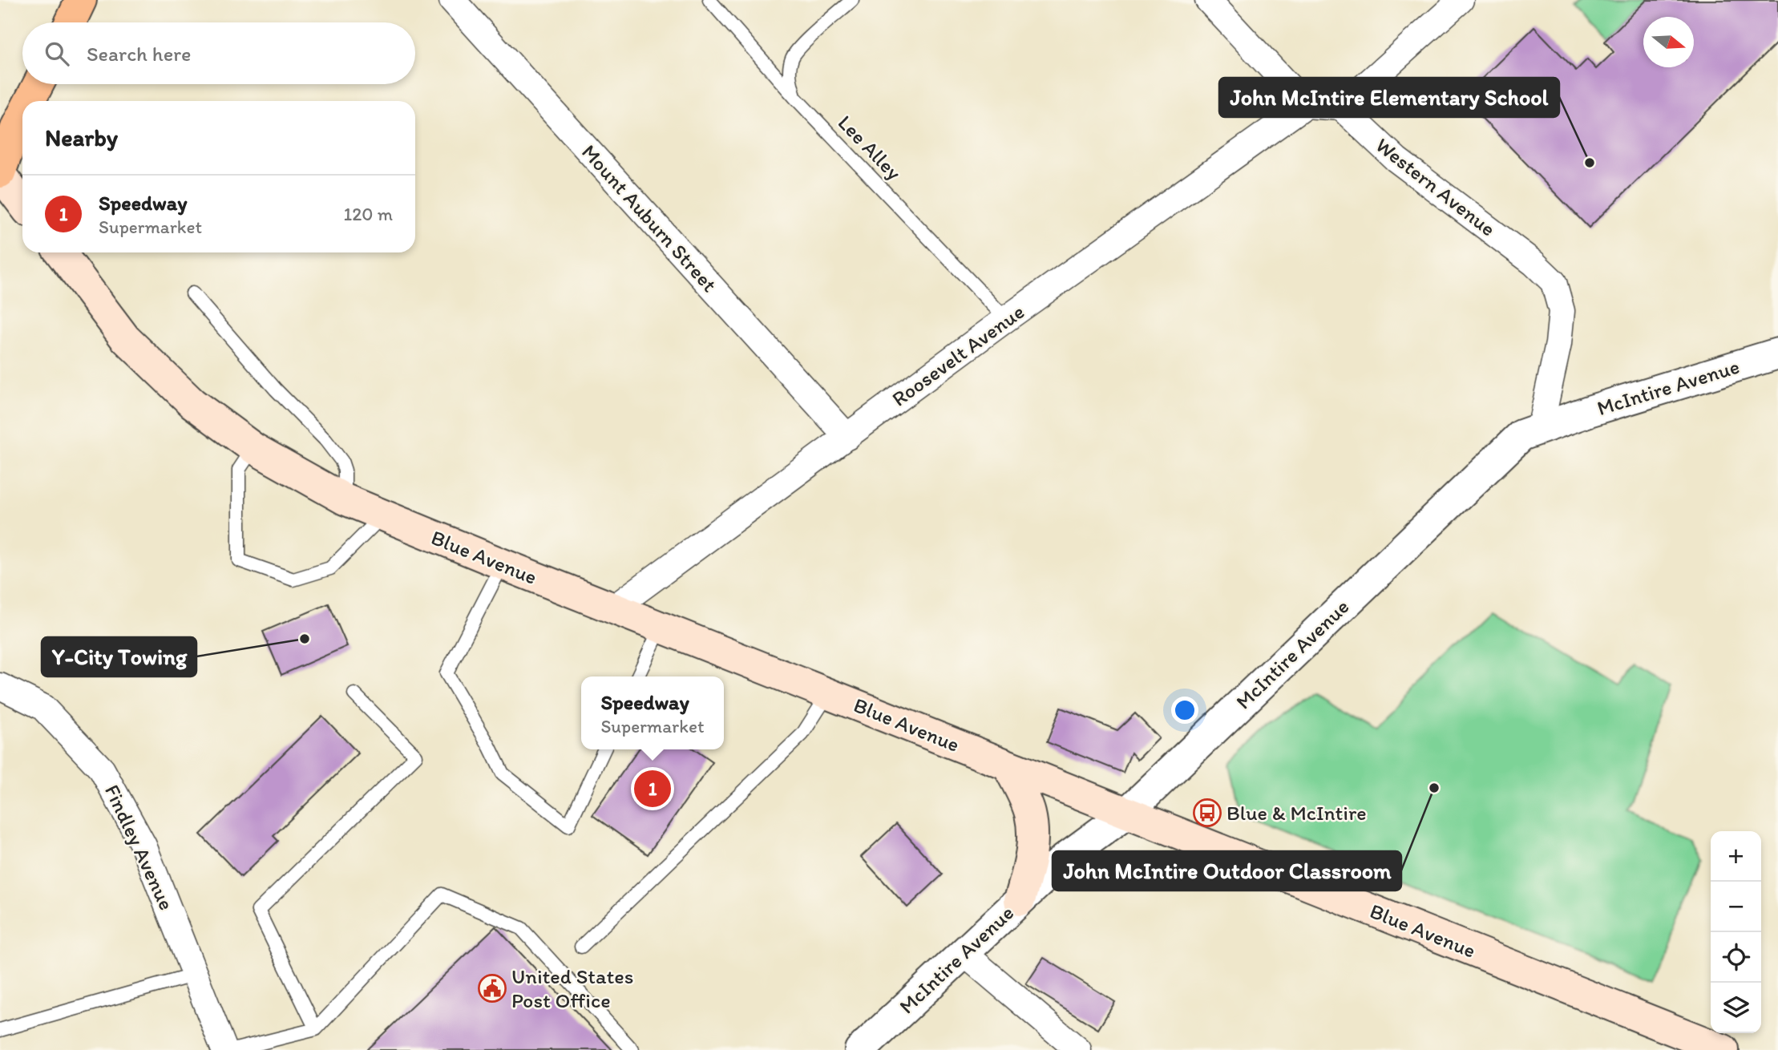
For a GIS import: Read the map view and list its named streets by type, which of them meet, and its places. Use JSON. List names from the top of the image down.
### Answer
{
  "streets": {
    "main road": ["Blue Avenue"],
    "street": [
      "Western Avenue",
      "Mount Auburn Street",
      "Roosevelt Avenue",
      "McIntire Avenue",
      "Findley Avenue"
    ],
    "lane": ["Lee Alley"]
  },
  "crossings": [
    ["Lee Alley", "Roosevelt Avenue"],
    ["Western Avenue", "McIntire Avenue"],
    ["Mount Auburn Street", "Roosevelt Avenue"],
    ["Roosevelt Avenue", "Blue Avenue"],
    ["McIntire Avenue", "Blue Avenue"]
  ],
  "places": {
    "other": ["John McIntire Elementary School", "Y-City Towing", "John McIntire Outdoor Classroom"],
    "bus stop": ["Blue & McIntire"],
    "public building": ["United States Post Office"]
  },
  "north": "right",
  "page": {
    "search": "Search here",
    "heading": "Nearby",
    "list": [
      {
        "mark": "1",
        "name": "Speedway",
        "note": "Supermarket",
        "value": "120 m"
      }
    ],
    "popup": ["Speedway", "Supermarket"],
    "pins": "1",
    "map_buttons": ["+", "−"]
  }
}
